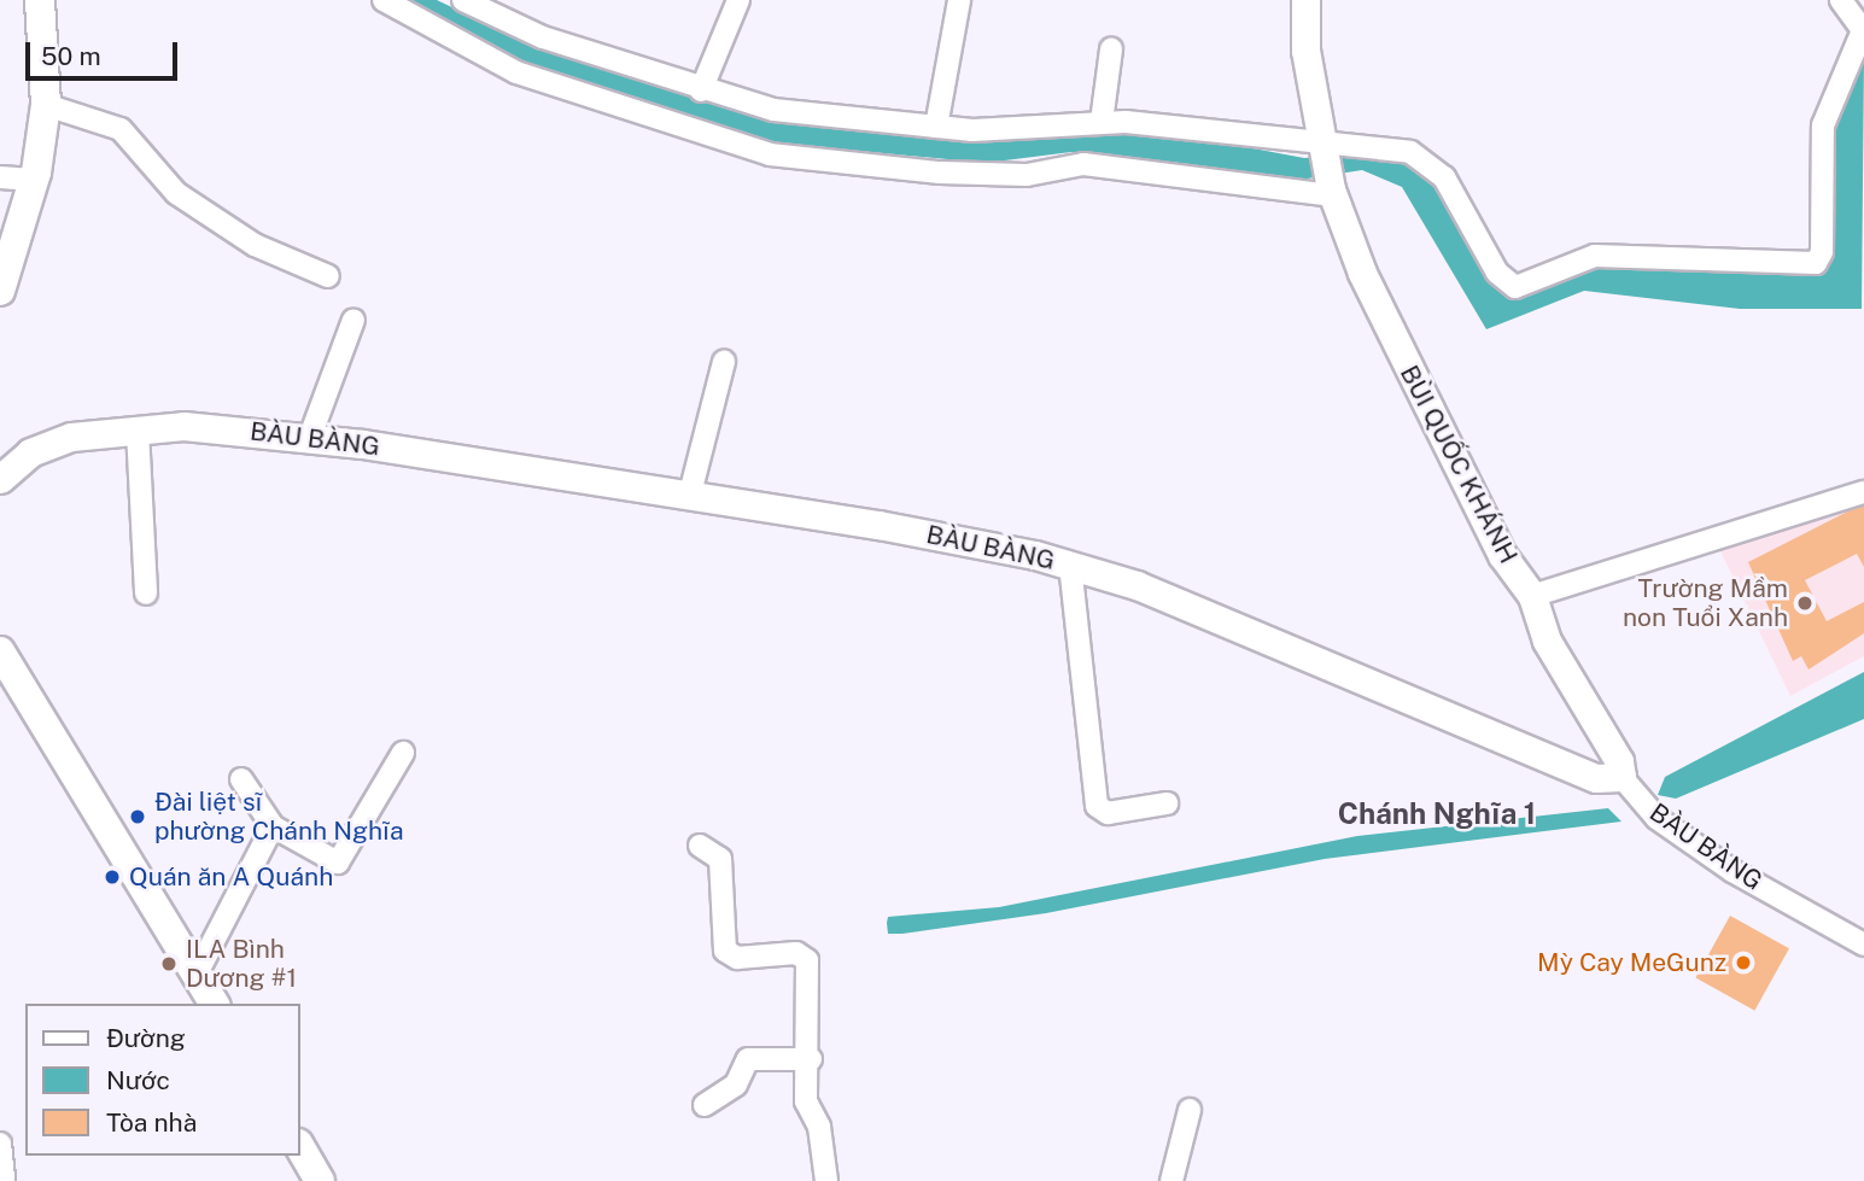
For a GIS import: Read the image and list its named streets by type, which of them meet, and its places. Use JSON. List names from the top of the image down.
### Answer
{
  "streets": {
    "street": ["BÀU BÀNG", "BÙI QUỐC KHÁNH"]
  },
  "crossings": [
    ["BÀU BÀNG", "BÙI QUỐC KHÁNH"]
  ],
  "districts": ["Chánh Nghĩa 1"],
  "places": [
    "Trường Mầm non Tuổi Xanh",
    "Đài liệt sĩ phường Chánh Nghĩa",
    "Quán ăn A Quánh",
    "Mỳ Cay MeGunz",
    "ILA Bình Dương #1"
  ],
  "legend": ["Đường", "Nước", "Tòa nhà"],
  "scale_bar": "50 m"
}
